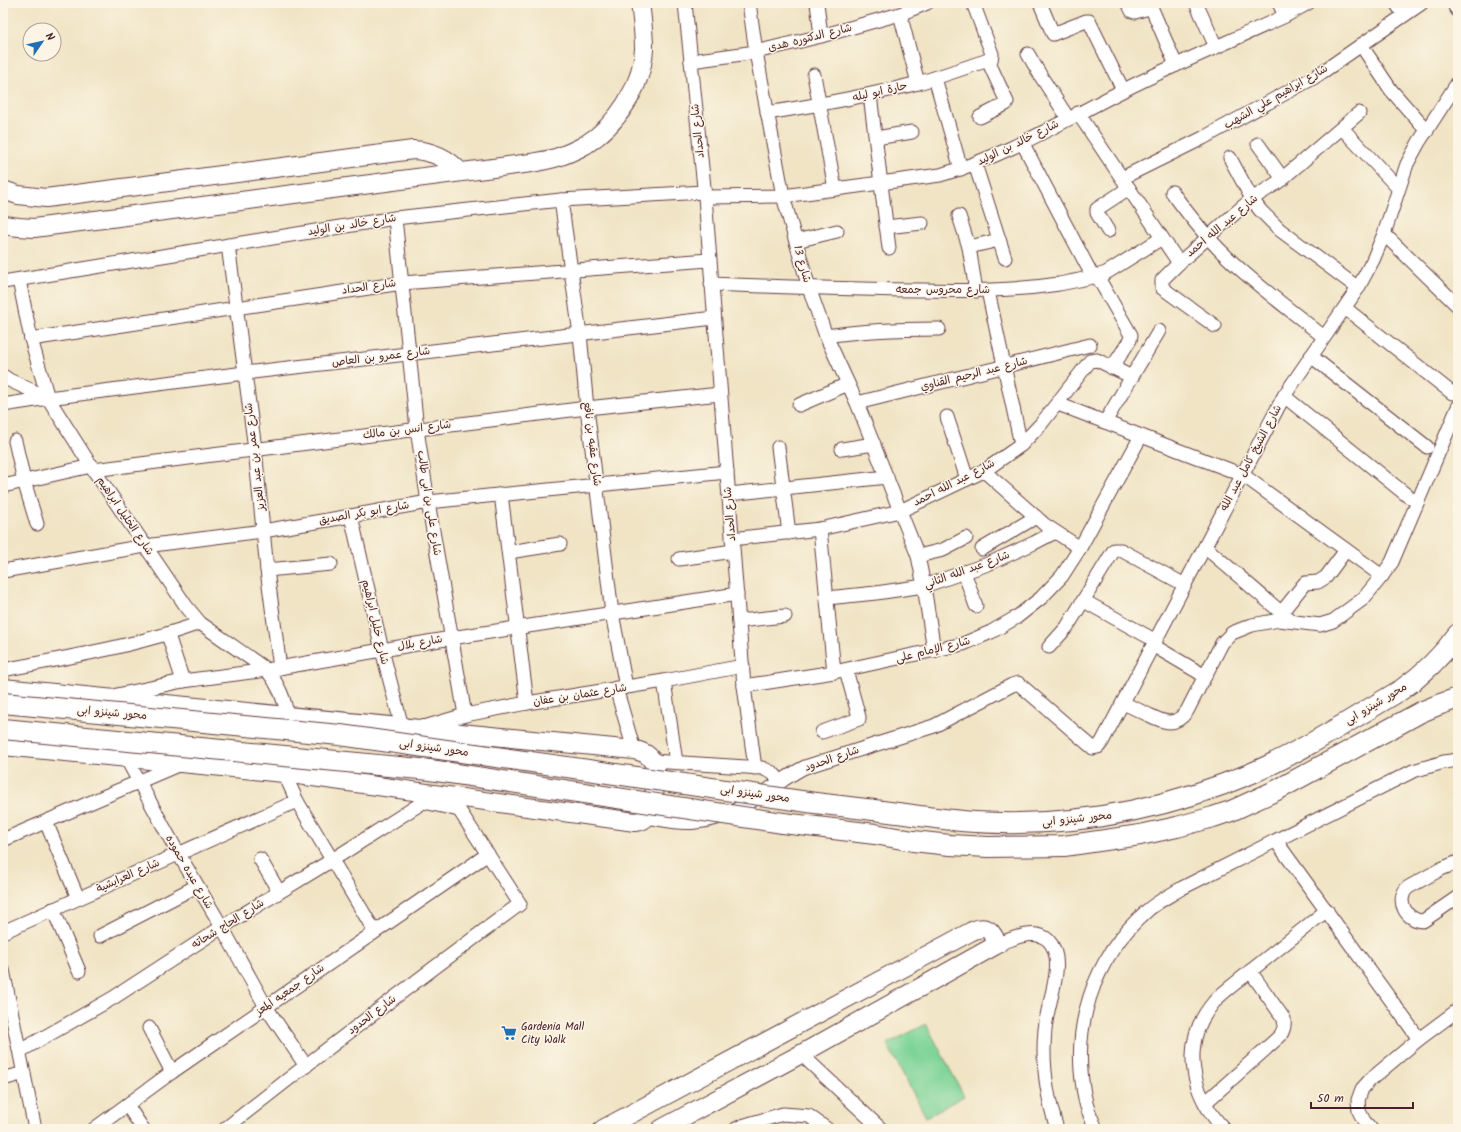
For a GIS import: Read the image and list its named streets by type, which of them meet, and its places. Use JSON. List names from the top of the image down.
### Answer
{
  "streets": {
    "main road": ["محور شينزو ابى"],
    "street": [
      "شارع الدكتوره هدى",
      "حارة ابو ليله",
      "شارع ابراهيم علي الشهب",
      "شارع الحداد",
      "شارع خالد بن الوليد",
      "شارع عبد الله احمد",
      "شارع 13",
      "شارع محروس جمعه",
      "شارع عمرو بن العاص",
      "شارع عبد الرحيم القناوي",
      "شارع انس بن مالك",
      "شارع عقبه بن نافع",
      "شارع عمر بن عبد العزيز",
      "شارع الشيخ كامل عبد الله",
      "شارع على بن ابى طالب",
      "شارع ابو بكر الصديق",
      "شارع الخليل ابراهيم",
      "شارع عبد الله الثاني",
      "شارع خليل ابراهيم",
      "شارع بلال",
      "شارع الإمام على",
      "شارع عثمان بن عفان",
      "شارع الحدود",
      "شارع عبده حموده",
      "شارع العرايشية",
      "شارع الحاج شحاته",
      "شارع جمعيه المعز"
    ]
  },
  "crossings": [
    ["شارع الدكتوره هدى", "شارع الحداد"],
    ["شارع الدكتوره هدى", "شارع 13"],
    ["حارة ابو ليله", "شارع 13"],
    ["شارع الحداد", "شارع خالد بن الوليد"],
    ["شارع الحداد", "شارع عبد الله احمد"],
    ["شارع الحداد", "شارع محروس جمعه"],
    ["شارع الحداد", "شارع عمرو بن العاص"],
    ["شارع الحداد", "شارع انس بن مالك"],
    ["شارع الحداد", "شارع عقبه بن نافع"],
    ["شارع الحداد", "شارع عمر بن عبد العزيز"],
    ["شارع الحداد", "شارع على بن ابى طالب"],
    ["شارع الحداد", "شارع ابو بكر الصديق"],
    ["شارع الحداد", "شارع الخليل ابراهيم"],
    ["شارع الحداد", "شارع بلال"],
    ["شارع الحداد", "شارع الإمام على"],
    ["شارع الحداد", "شارع عثمان بن عفان"],
    ["شارع خالد بن الوليد", "شارع 13"],
    ["شارع خالد بن الوليد", "شارع عقبه بن نافع"],
    ["شارع خالد بن الوليد", "شارع عمر بن عبد العزيز"],
    ["شارع خالد بن الوليد", "شارع على بن ابى طالب"],
    ["شارع خالد بن الوليد", "شارع الخليل ابراهيم"],
    ["شارع عبد الله احمد", "شارع 13"],
    ["شارع 13", "شارع محروس جمعه"],
    ["شارع 13", "شارع عبد الرحيم القناوي"],
    ["شارع 13", "شارع عبد الله الثاني"],
    ["شارع 13", "شارع الإمام على"],
    ["شارع عمرو بن العاص", "شارع عقبه بن نافع"],
    ["شارع عمرو بن العاص", "شارع عمر بن عبد العزيز"],
    ["شارع عمرو بن العاص", "شارع على بن ابى طالب"],
    ["شارع عمرو بن العاص", "شارع الخليل ابراهيم"],
    ["شارع انس بن مالك", "شارع عقبه بن نافع"],
    ["شارع انس بن مالك", "شارع عمر بن عبد العزيز"],
    ["شارع انس بن مالك", "شارع على بن ابى طالب"],
    ["شارع انس بن مالك", "شارع الخليل ابراهيم"],
    ["شارع عقبه بن نافع", "شارع ابو بكر الصديق"],
    ["شارع عقبه بن نافع", "شارع بلال"],
    ["شارع عقبه بن نافع", "شارع عثمان بن عفان"],
    ["شارع عمر بن عبد العزيز", "شارع ابو بكر الصديق"],
    ["شارع عمر بن عبد العزيز", "شارع بلال"],
    ["شارع الشيخ كامل عبد الله", "شارع الحدود"],
    ["شارع على بن ابى طالب", "شارع ابو بكر الصديق"],
    ["شارع على بن ابى طالب", "شارع بلال"],
    ["شارع على بن ابى طالب", "شارع عثمان بن عفان"],
    ["شارع ابو بكر الصديق", "شارع الخليل ابراهيم"],
    ["شارع ابو بكر الصديق", "شارع خليل ابراهيم"],
    ["شارع الخليل ابراهيم", "شارع بلال"],
    ["شارع خليل ابراهيم", "شارع بلال"],
    ["شارع خليل ابراهيم", "شارع عثمان بن عفان"],
    ["شارع الحدود", "شارع عبده حموده"],
    ["شارع الحدود", "شارع جمعيه المعز"],
    ["شارع عبده حموده", "شارع العرايشية"],
    ["شارع عبده حموده", "شارع الحاج شحاته"],
    ["شارع عبده حموده", "شارع جمعيه المعز"]
  ],
  "places": {
    "supermarket": ["Gardenia Mall City Walk"]
  },
  "scale_bar": "50 m",
  "north": "top right"
}
